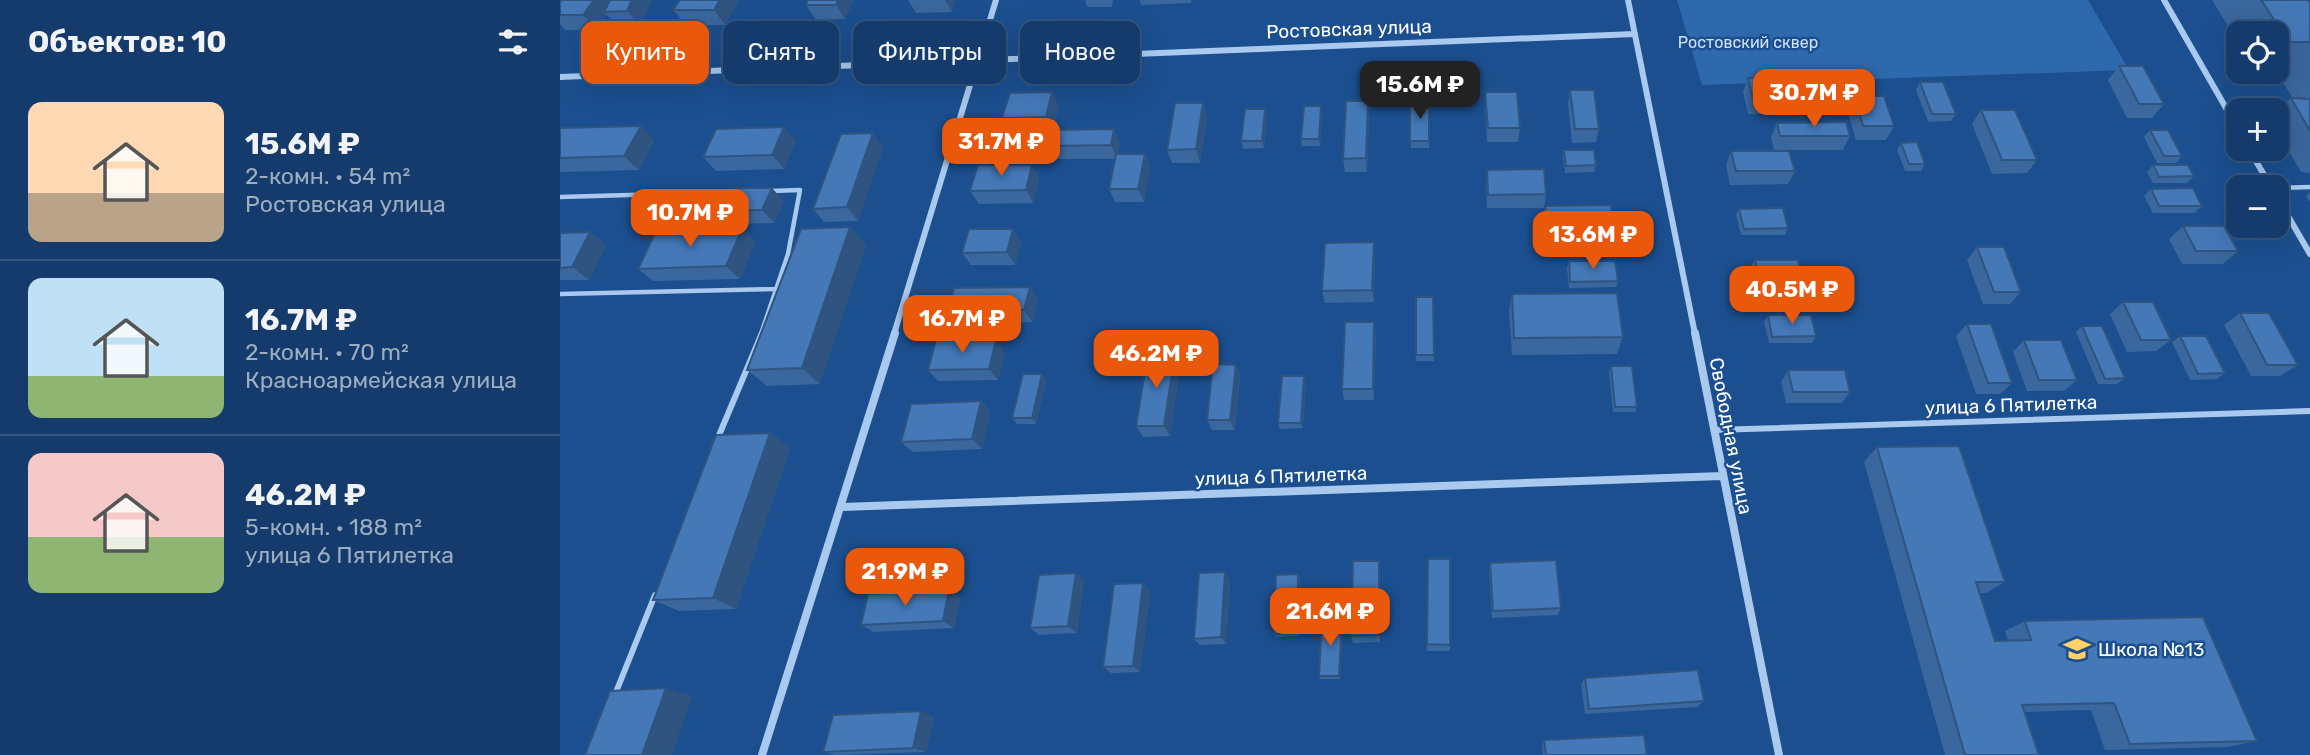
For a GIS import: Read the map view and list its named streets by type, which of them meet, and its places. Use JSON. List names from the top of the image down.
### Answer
{
  "streets": {
    "street": ["Ростовская улица", "улица 6 Пятилетка", "Свободная улица"]
  },
  "crossings": [
    ["Ростовская улица", "Свободная улица"],
    ["улица 6 Пятилетка", "Свободная улица"]
  ],
  "parks": ["Ростовский сквер"],
  "places": {
    "school or university": ["Школа №13"]
  },
  "page": {
    "heading": "Объектов: 10",
    "map_buttons": ["+", "−"],
    "chip": [
      "Купить",
      "Снять",
      "Фильтры",
      "Новое"
    ],
    "price": [
      "15.6M ₽",
      "30.7M ₽",
      "31.7M ₽",
      "10.7M ₽",
      "13.6M ₽",
      "40.5M ₽",
      "16.7M ₽",
      "46.2M ₽",
      "21.9M ₽",
      "21.6M ₽"
    ],
    "list": [
      {
        "name": "15.6M ₽",
        "note": "2-комн. · 54 m² · Ростовская улица"
      },
      {
        "name": "16.7M ₽",
        "note": "2-комн. · 70 m² · Красноармейская улица"
      },
      {
        "name": "46.2M ₽",
        "note": "5-комн. · 188 m² · улица 6 Пятилетка"
      }
    ]
  }
}
